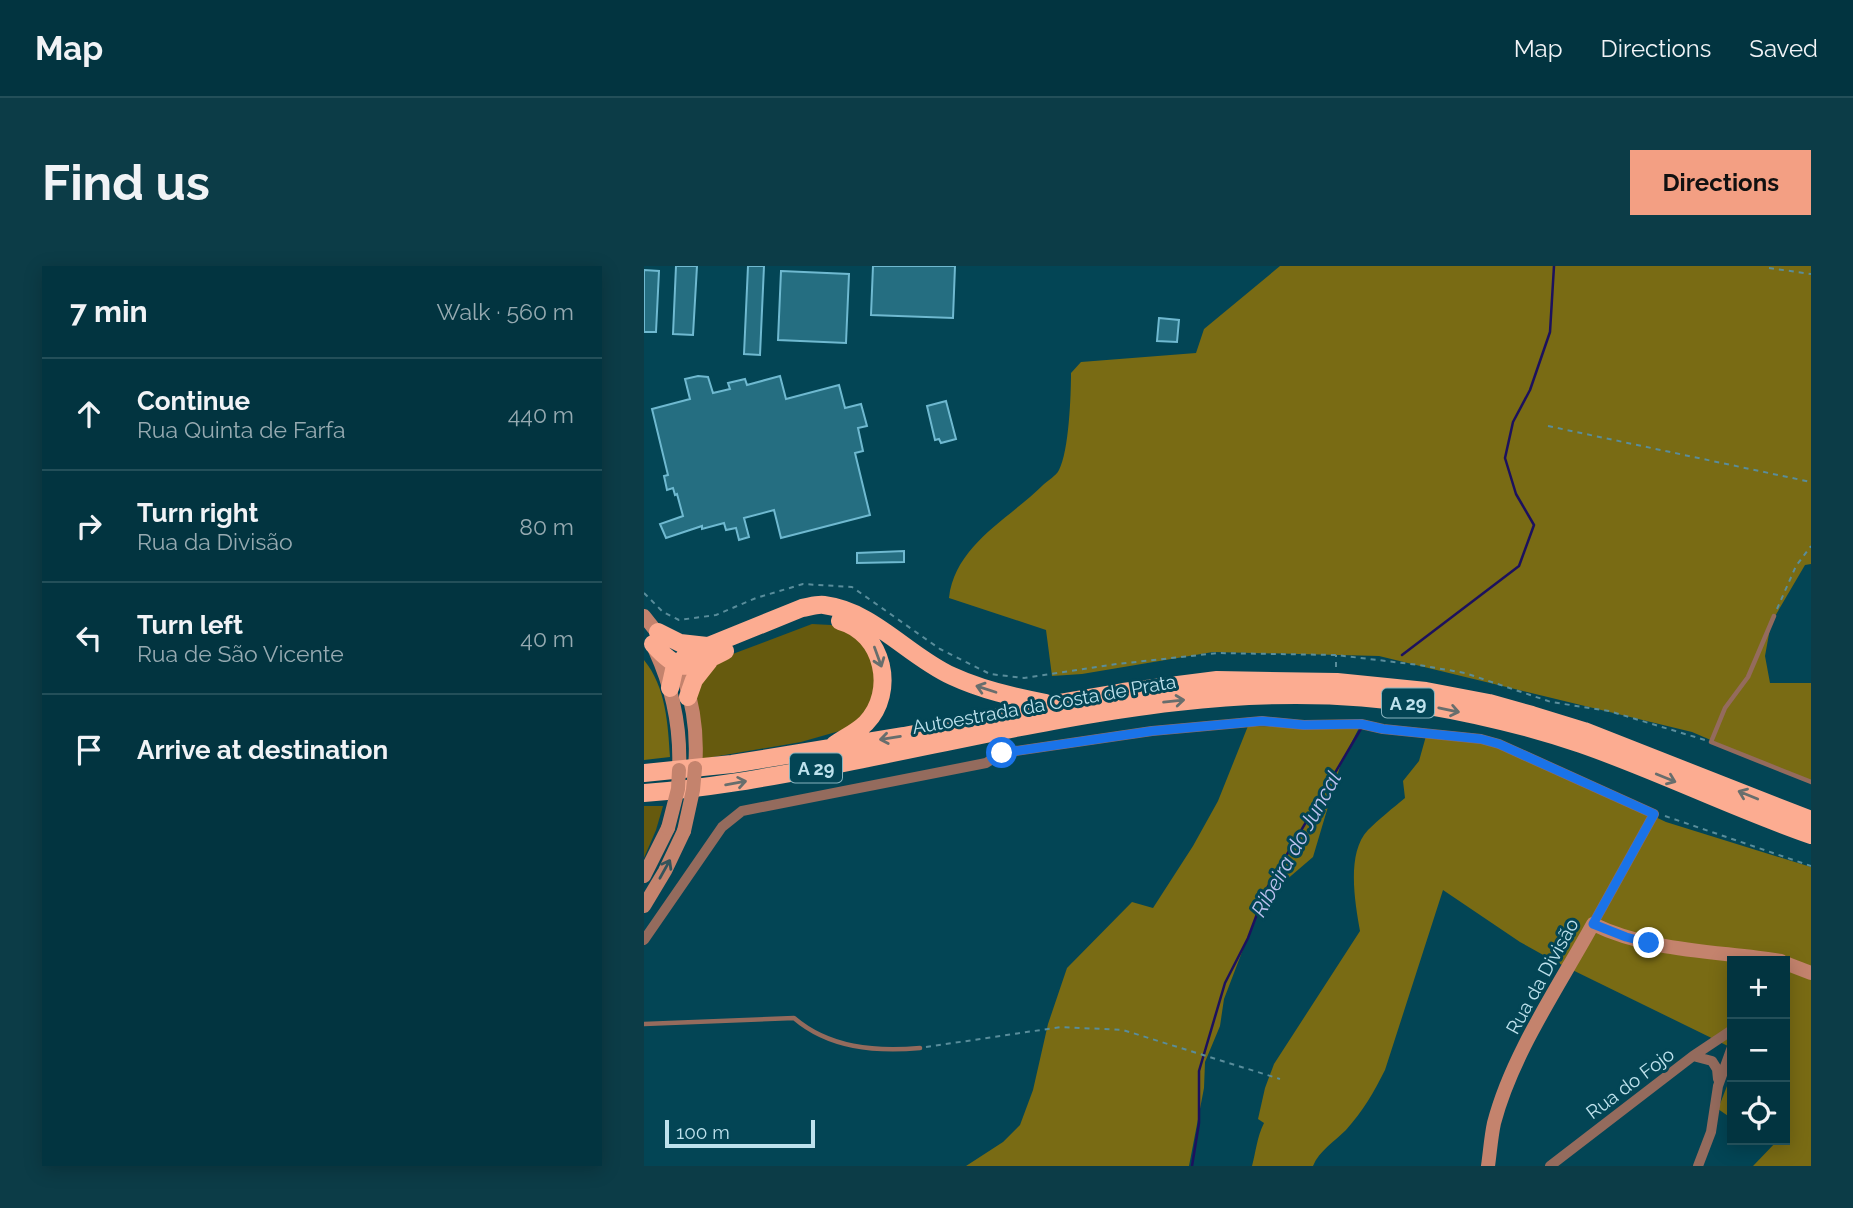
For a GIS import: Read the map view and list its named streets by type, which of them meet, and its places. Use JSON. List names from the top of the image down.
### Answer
{
  "streets": {
    "highway": ["A 29", "Autoestrada da Costa de Prata"],
    "street": ["Rua da Divisão", "Rua do Fojo"]
  },
  "water": ["Ribeira do Juncal"],
  "scale_bar": "100 m",
  "page": {
    "header": "Map",
    "nav": ["Map", "Directions", "Saved"],
    "buttons": "Directions",
    "title": "Find us",
    "heading": ["7 min", "Walk · 560 m"],
    "list": [
      ["Continue", "Rua Quinta de Farfa", "440 m"],
      ["Turn right", "Rua da Divisão", "80 m"],
      ["Turn left", "Rua de São Vicente", "40 m"],
      "Arrive at destination"
    ],
    "map_buttons": ["+", "−"],
    "scale": "100 m"
  }
}
